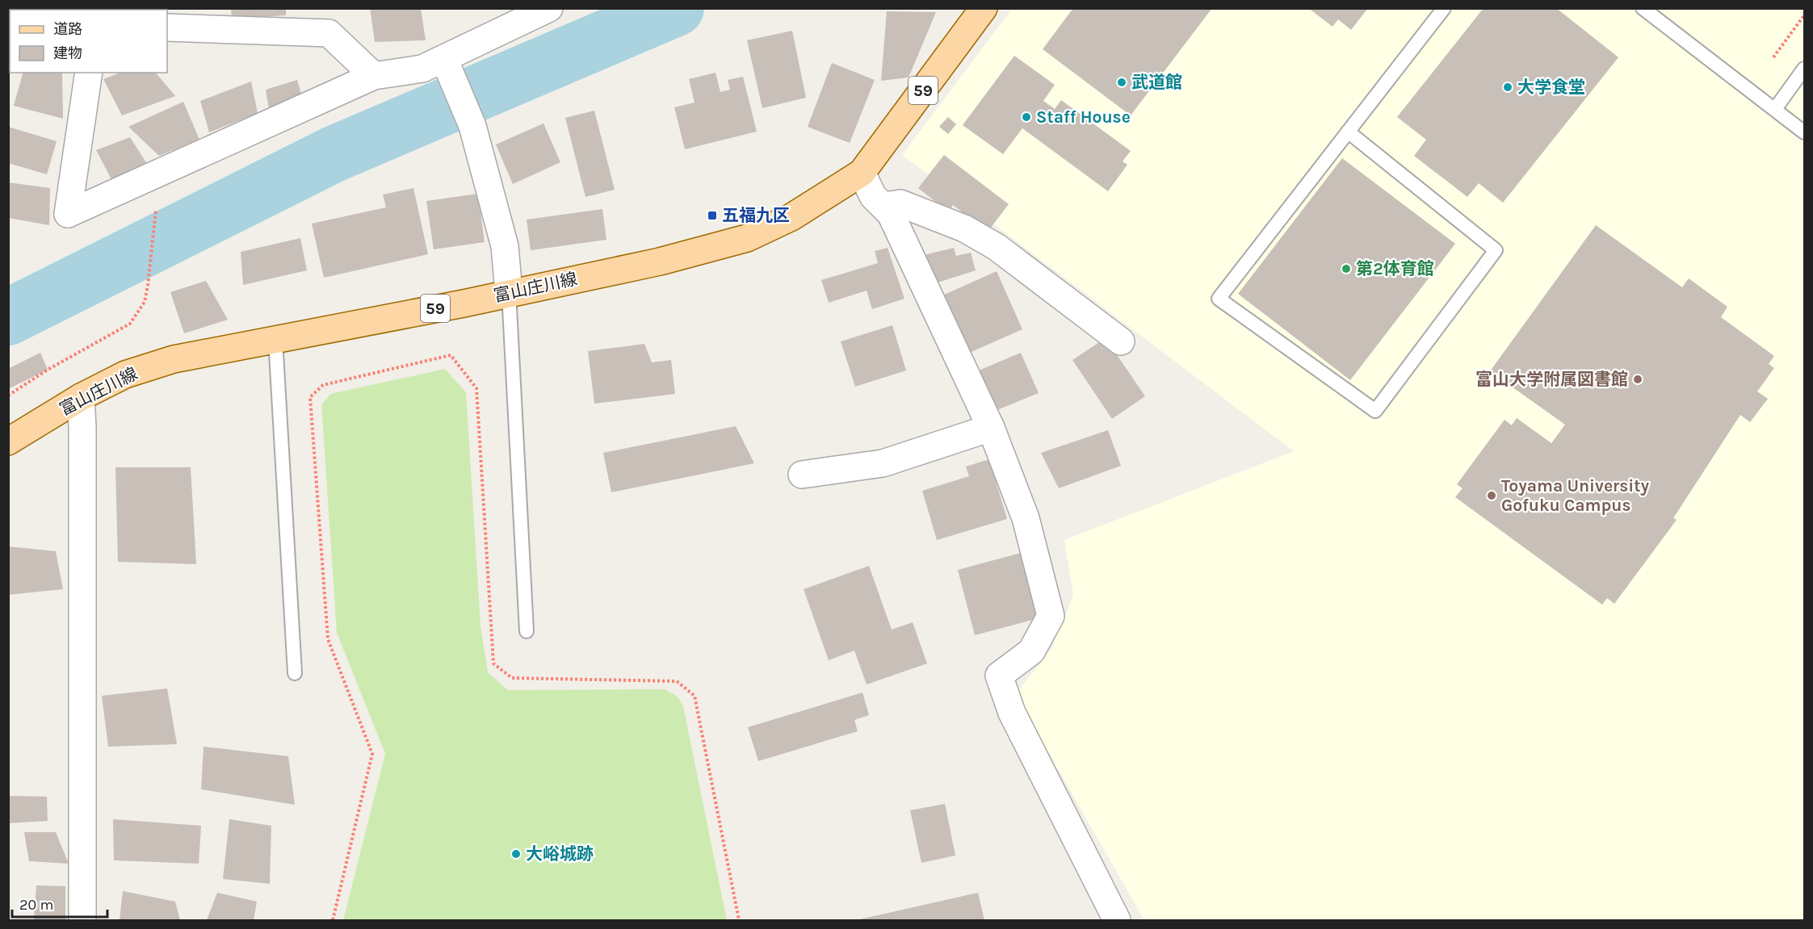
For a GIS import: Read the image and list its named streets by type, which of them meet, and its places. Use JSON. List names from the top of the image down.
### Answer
{
  "streets": {
    "main road": ["59", "富山庄川線"]
  },
  "places": {
    "other": [
      "武道館",
      "大学食堂",
      "Staff House",
      "第2体育館",
      "富山大学附属図書館",
      "Toyama University Gofuku Campus",
      "大峪城跡"
    ],
    "transit": ["五福九区"]
  },
  "legend": ["道路", "建物"],
  "scale_bar": "20 m"
}
